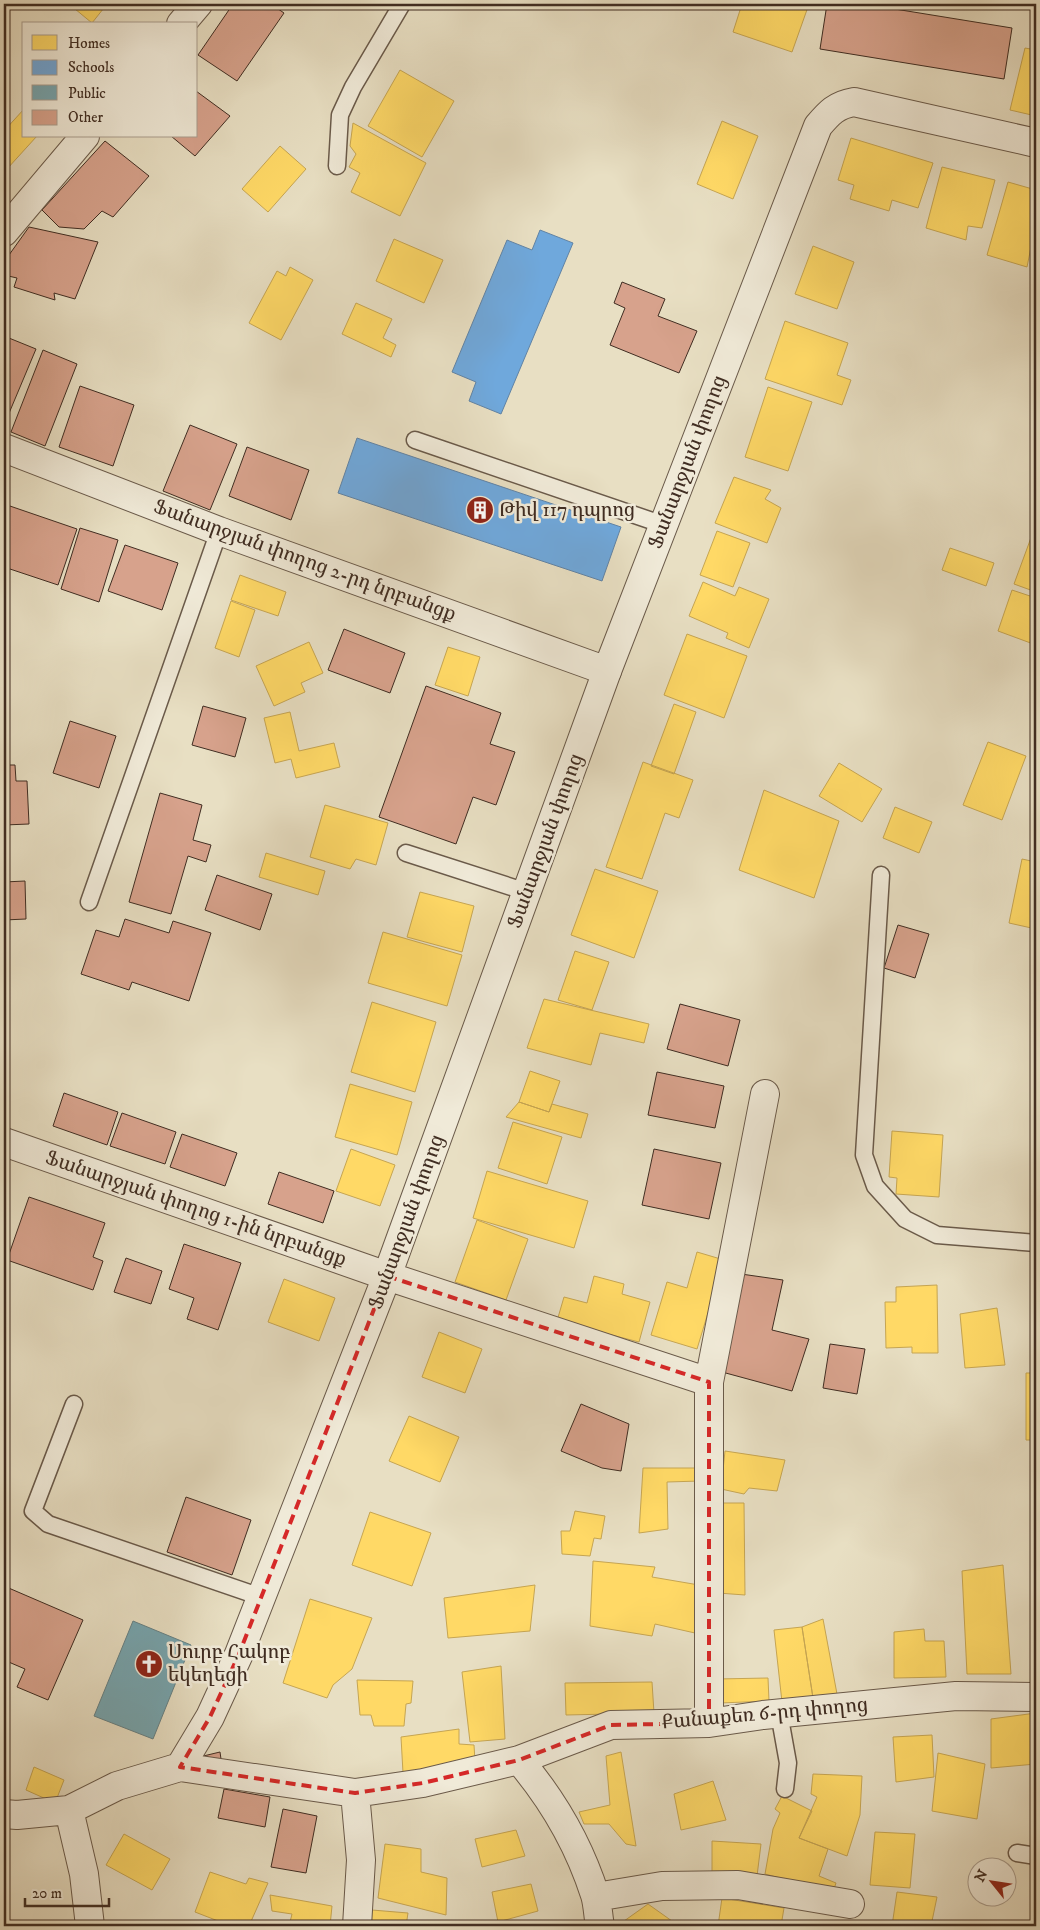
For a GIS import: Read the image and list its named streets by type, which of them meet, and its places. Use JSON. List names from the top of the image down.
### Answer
{
  "streets": {
    "street": [
      "Ֆանարջյան փողոց",
      "Ֆանարջյան փողոց 2-րդ նրբանցք",
      "Ֆանարջյան փողոց 1-ին նրբանցք",
      "Քանաքեռ 6-րդ փողոց"
    ]
  },
  "crossings": [
    ["Ֆանարջյան փողոց", "Ֆանարջյան փողոց 2-րդ նրբանցք"],
    ["Ֆանարջյան փողոց", "Ֆանարջյան փողոց 1-ին նրբանցք"],
    ["Ֆանարջյան փողոց", "Քանաքեռ 6-րդ փողոց"]
  ],
  "places": {
    "building": ["Թիվ 117 դպրոց"],
    "church": ["Սուրբ Հակոբ եկեղեցի"]
  },
  "legend": [
    "Homes",
    "Schools",
    "Public",
    "Other"
  ],
  "scale_bar": "20 m",
  "north": "top left"
}
